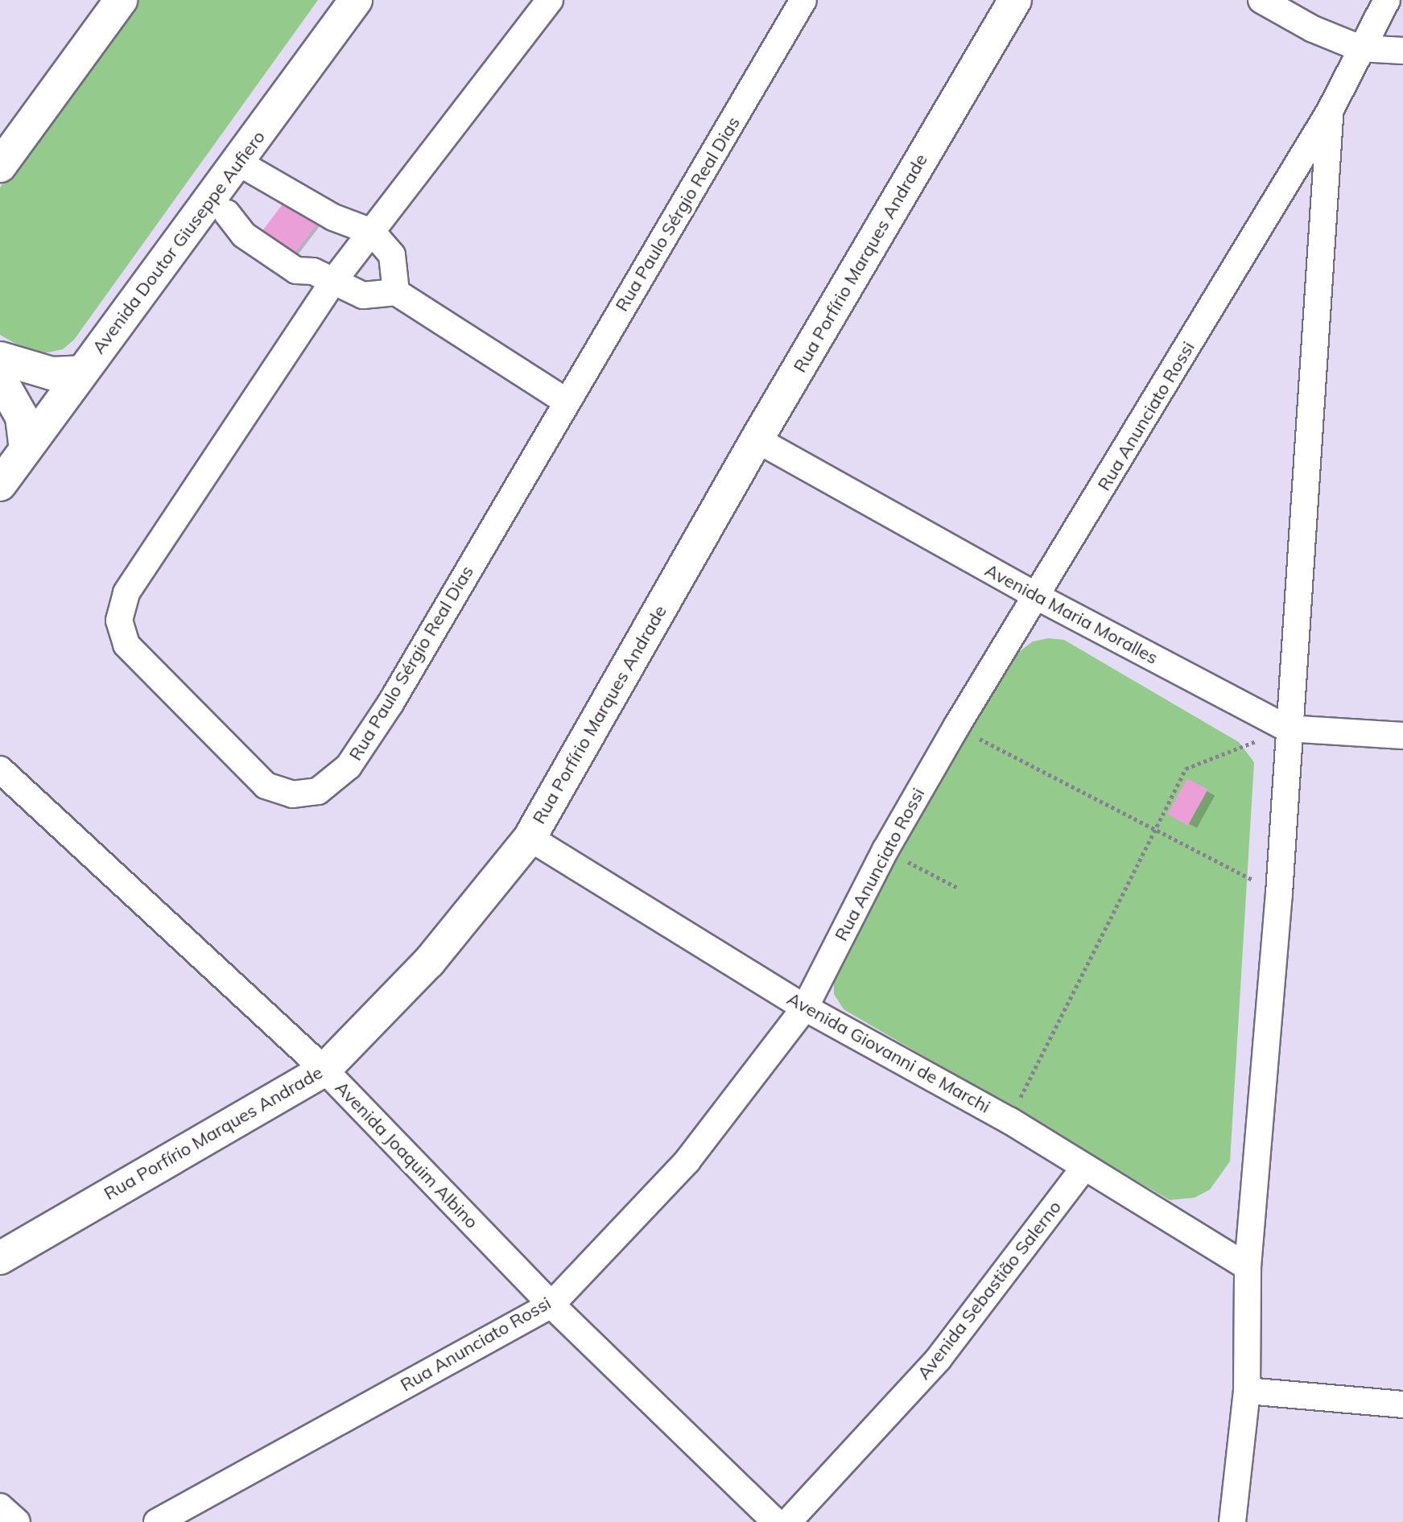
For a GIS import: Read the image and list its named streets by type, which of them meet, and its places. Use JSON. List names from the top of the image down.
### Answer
{
  "streets": {
    "street": [
      "Rua Paulo Sérgio Real Dias",
      "Avenida Doutor Giuseppe Aufiero",
      "Rua Porfírio Marques Andrade",
      "Rua Anunciato Rossi",
      "Avenida Maria Moralles",
      "Avenida Giovanni de Marchi",
      "Avenida Joaquim Albino",
      "Avenida Sebastião Salerno"
    ]
  },
  "crossings": [
    ["Rua Porfírio Marques Andrade", "Avenida Maria Moralles"],
    ["Rua Porfírio Marques Andrade", "Avenida Giovanni de Marchi"],
    ["Rua Porfírio Marques Andrade", "Avenida Joaquim Albino"],
    ["Rua Anunciato Rossi", "Avenida Maria Moralles"],
    ["Rua Anunciato Rossi", "Avenida Giovanni de Marchi"],
    ["Rua Anunciato Rossi", "Avenida Joaquim Albino"],
    ["Avenida Giovanni de Marchi", "Avenida Sebastião Salerno"]
  ]
}
